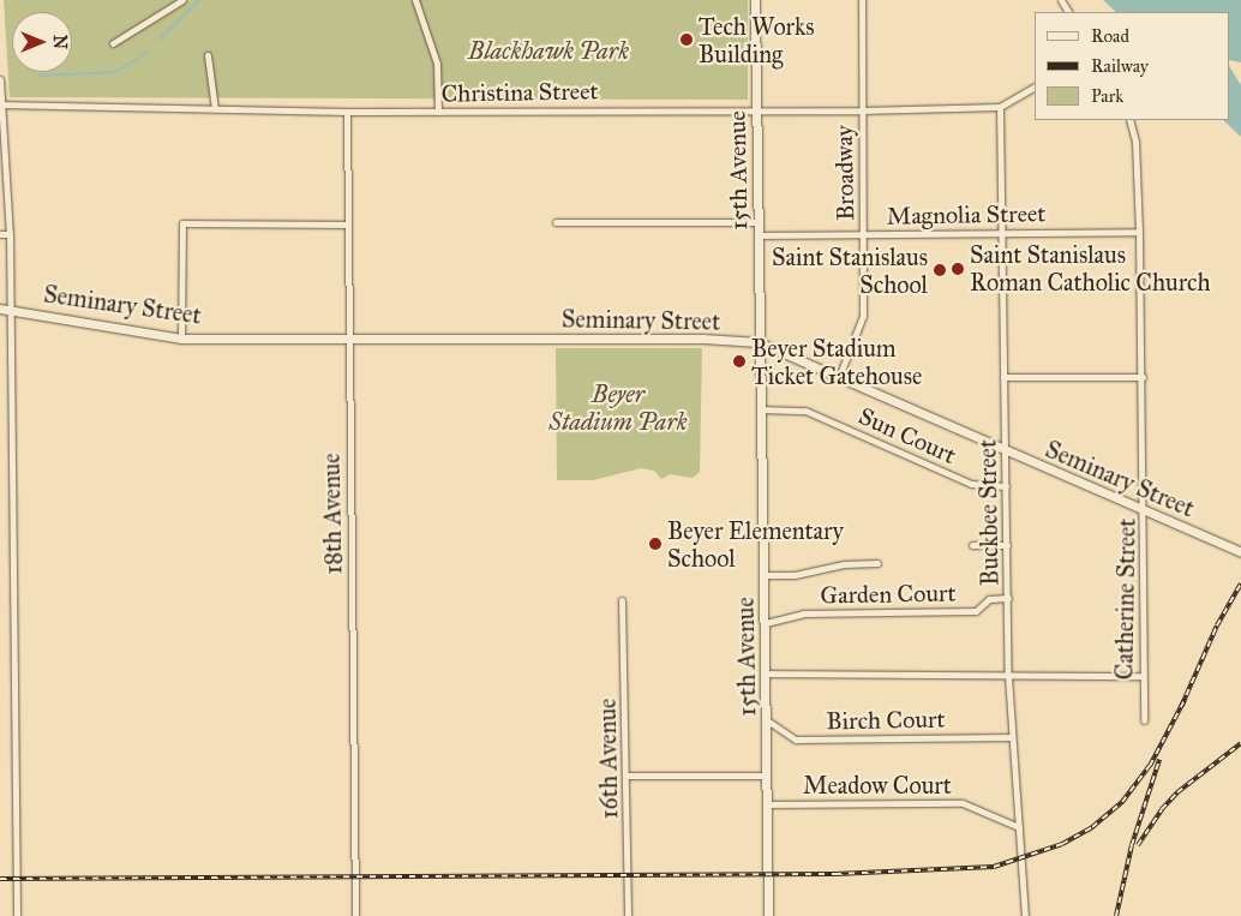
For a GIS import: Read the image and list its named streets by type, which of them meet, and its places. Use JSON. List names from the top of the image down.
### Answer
{
  "streets": {
    "street": [
      "Christina Street",
      "15th Avenue",
      "Broadway",
      "Magnolia Street",
      "Seminary Street",
      "Sun Court",
      "Buckbee Street",
      "18th Avenue",
      "Garden Court",
      "Catherine Street",
      "Birch Court",
      "16th Avenue",
      "Meadow Court"
    ]
  },
  "crossings": [
    ["Christina Street", "15th Avenue"],
    ["Christina Street", "Broadway"],
    ["Christina Street", "Buckbee Street"],
    ["Christina Street", "18th Avenue"],
    ["15th Avenue", "Magnolia Street"],
    ["15th Avenue", "Seminary Street"],
    ["15th Avenue", "Sun Court"],
    ["15th Avenue", "Garden Court"],
    ["15th Avenue", "Birch Court"],
    ["15th Avenue", "Meadow Court"],
    ["Broadway", "Magnolia Street"],
    ["Broadway", "Seminary Street"],
    ["Magnolia Street", "Buckbee Street"],
    ["Magnolia Street", "Catherine Street"],
    ["Seminary Street", "Buckbee Street"],
    ["Seminary Street", "18th Avenue"],
    ["Seminary Street", "Catherine Street"],
    ["Sun Court", "Buckbee Street"],
    ["Buckbee Street", "Garden Court"],
    ["Buckbee Street", "Birch Court"],
    ["Buckbee Street", "Meadow Court"],
    ["Catherine Street", "Birch Court"]
  ],
  "parks": ["Blackhawk Park", "Beyer Stadium Park"],
  "places": [
    "Tech Works Building",
    "Saint Stanislaus Roman Catholic Church",
    "Saint Stanislaus School",
    "Beyer Stadium Ticket Gatehouse",
    "Beyer Elementary School"
  ],
  "legend": ["Road", "Railway", "Park"],
  "north": "right"
}
